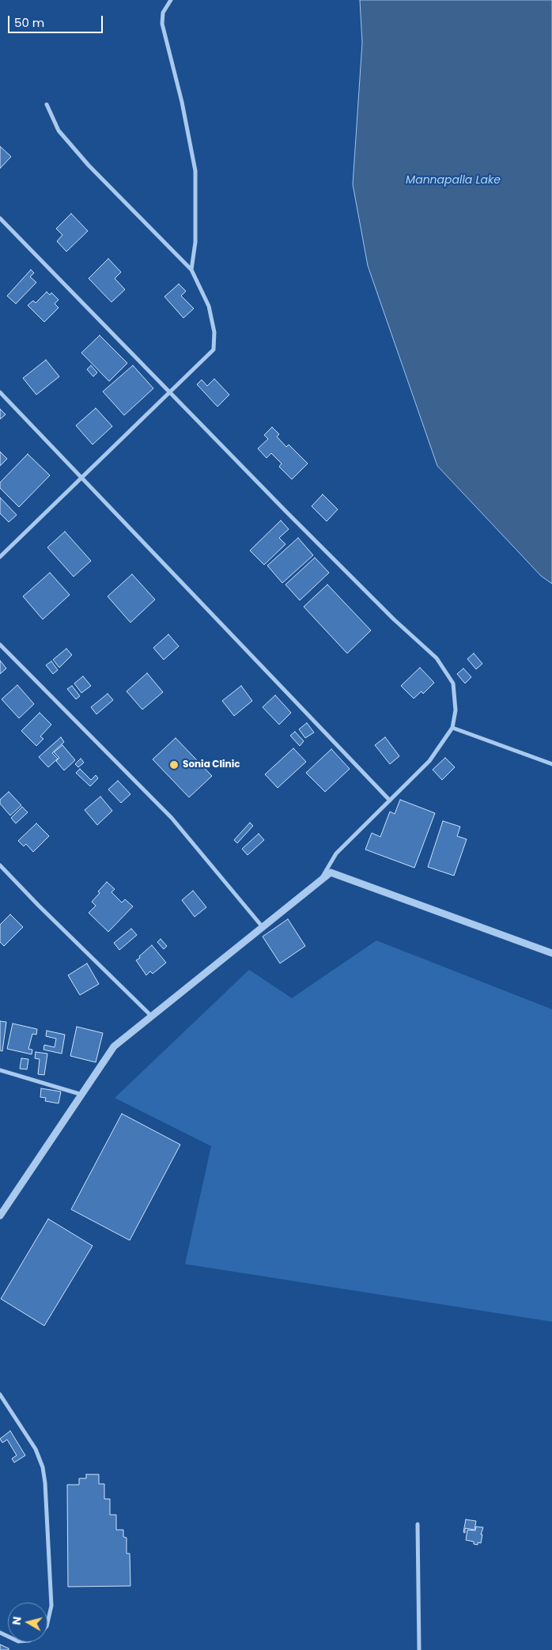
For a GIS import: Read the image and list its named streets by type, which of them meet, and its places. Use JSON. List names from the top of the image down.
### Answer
{
  "water": ["Mannapalla Lake"],
  "places": ["Sonia Clinic"],
  "scale_bar": "50 m",
  "north": "left"
}
